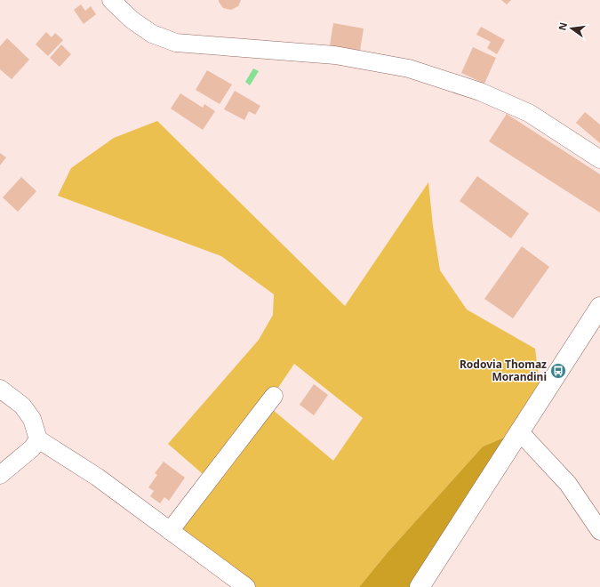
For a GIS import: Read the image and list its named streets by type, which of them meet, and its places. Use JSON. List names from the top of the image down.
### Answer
{
  "places": {
    "bus stop": ["Rodovia Thomaz Morandini"]
  },
  "north": "left"
}
